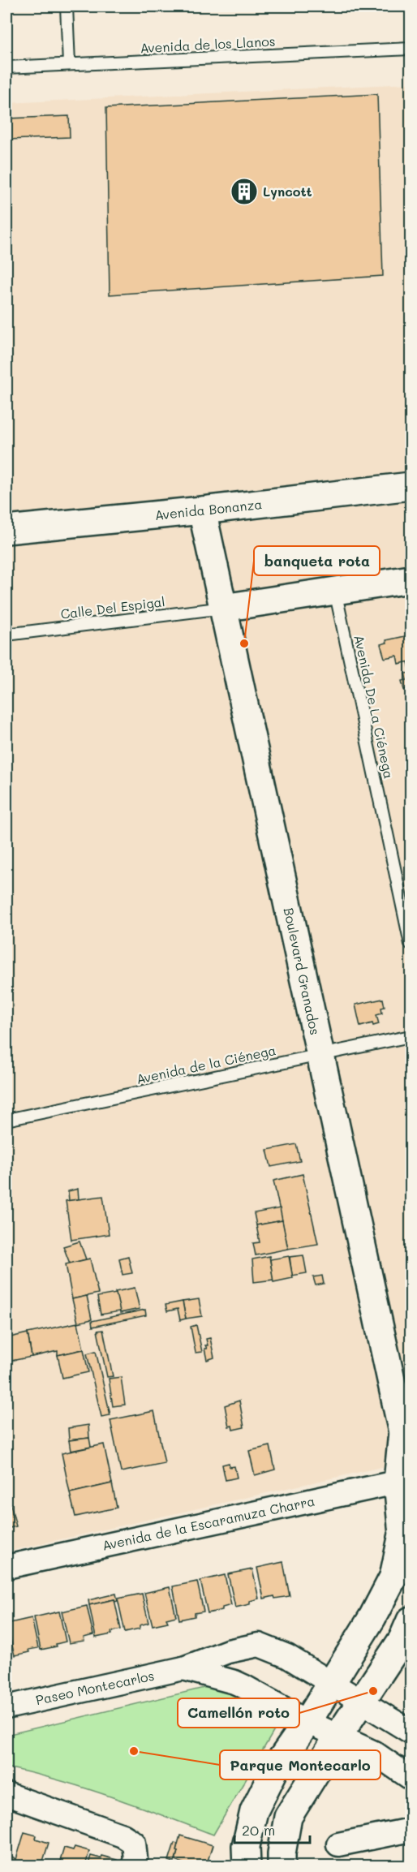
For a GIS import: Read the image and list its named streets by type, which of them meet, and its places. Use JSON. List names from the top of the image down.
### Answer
{
  "streets": {
    "street": [
      "Avenida Bonanza",
      "Boulevard Granados",
      "Avenida de la Escaramuza Charra",
      "Paseo Montecarlos"
    ],
    "lane": [
      "Avenida de los Llanos",
      "Calle Del Espigal",
      "Avenida De La Ciénega",
      "Avenida de la Ciénega"
    ]
  },
  "crossings": [
    ["Avenida Bonanza", "Boulevard Granados"],
    ["Calle Del Espigal", "Boulevard Granados"],
    ["Boulevard Granados", "Avenida de la Ciénega"],
    ["Boulevard Granados", "Avenida de la Escaramuza Charra"],
    ["Boulevard Granados", "Paseo Montecarlos"]
  ],
  "places": {
    "building": ["Lyncott"],
    "other": ["banqueta rota", "Camellón roto", "Parque Montecarlo"]
  },
  "scale_bar": "20 m"
}
